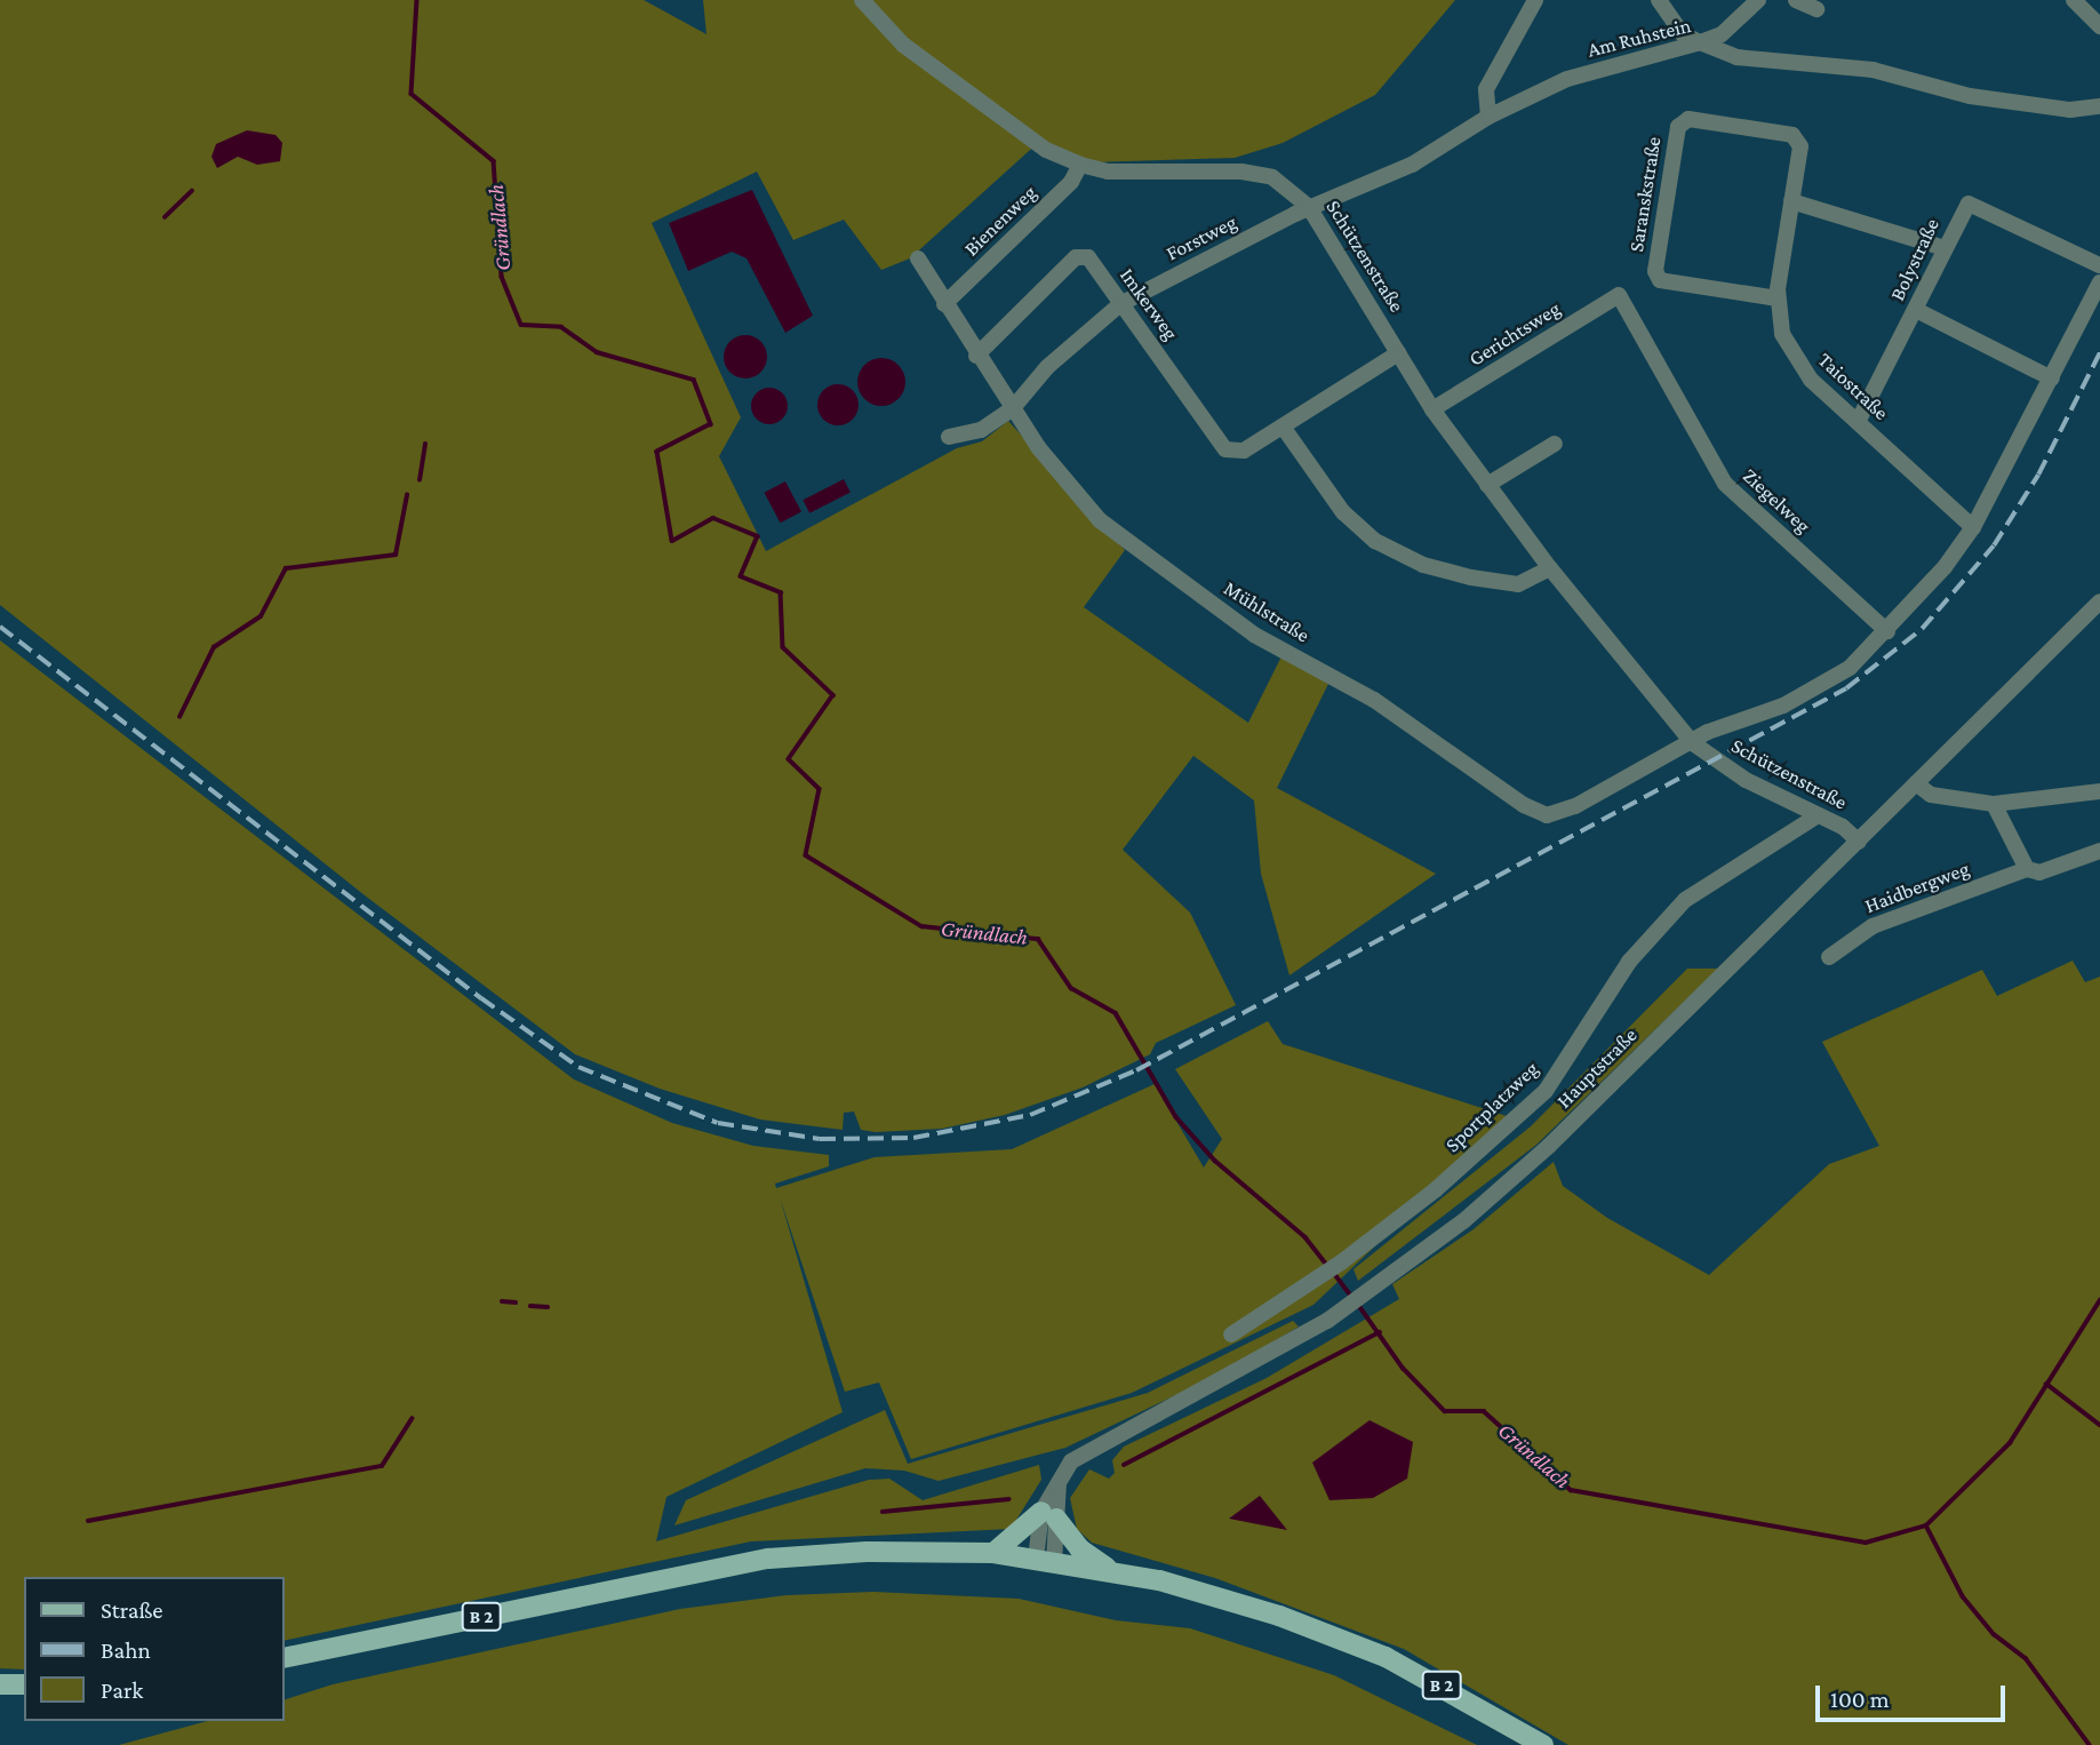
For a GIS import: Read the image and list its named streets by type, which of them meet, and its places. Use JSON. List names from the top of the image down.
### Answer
{
  "streets": {
    "main road": ["B 2"],
    "street": [
      "Am Ruhstein",
      "Saranskstraße",
      "Bienenweg",
      "Forstweg",
      "Schützenstraße",
      "Bolystraße",
      "Imkerweg",
      "Gerichtsweg",
      "Taiostraße",
      "Ziegelweg",
      "Mühlstraße",
      "Haidbergweg",
      "Hauptstraße",
      "Sportplatzweg"
    ]
  },
  "crossings": [
    ["Am Ruhstein", "Forstweg"],
    ["Am Ruhstein", "Schützenstraße"],
    ["Saranskstraße", "Taiostraße"],
    ["Bienenweg", "Schützenstraße"],
    ["Bienenweg", "Mühlstraße"],
    ["Forstweg", "Schützenstraße"],
    ["Forstweg", "Imkerweg"],
    ["Forstweg", "Mühlstraße"],
    ["Schützenstraße", "Imkerweg"],
    ["Schützenstraße", "Gerichtsweg"],
    ["Schützenstraße", "Mühlstraße"],
    ["Schützenstraße", "Hauptstraße"],
    ["Schützenstraße", "Sportplatzweg"],
    ["Bolystraße", "Taiostraße"],
    ["Imkerweg", "Mühlstraße"],
    ["Gerichtsweg", "Ziegelweg"],
    ["Taiostraße", "Mühlstraße"],
    ["Ziegelweg", "Mühlstraße"],
    ["Hauptstraße", "B 2"]
  ],
  "water": ["Gründlach"],
  "legend": ["Straße", "Bahn", "Park"],
  "scale_bar": "100 m"
}
